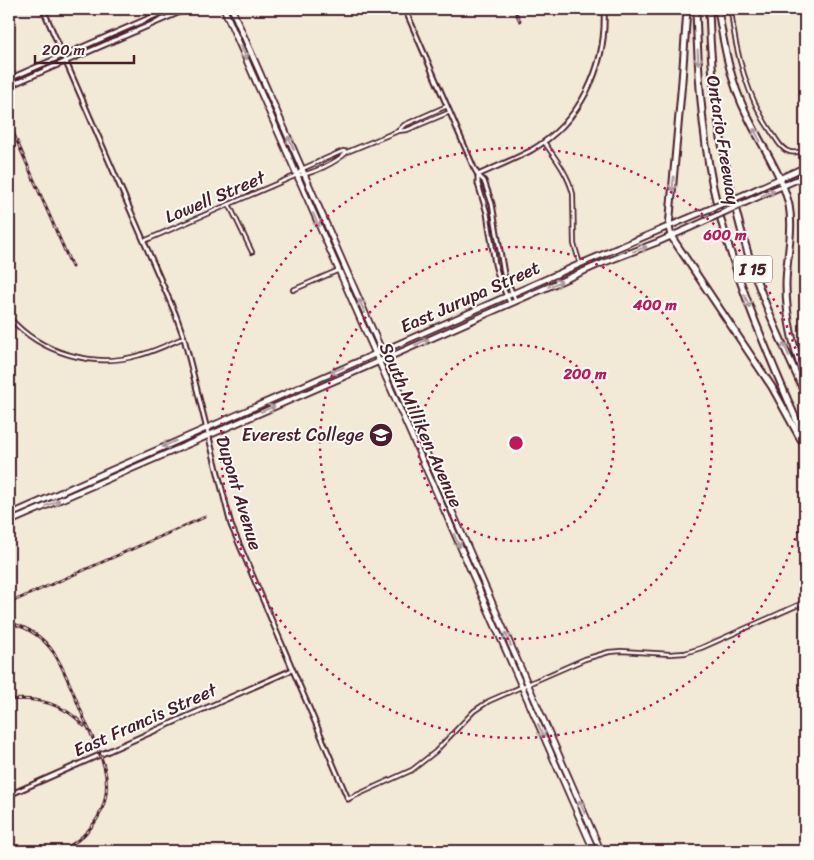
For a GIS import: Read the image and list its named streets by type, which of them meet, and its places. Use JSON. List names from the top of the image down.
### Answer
{
  "streets": {
    "highway": ["Ontario Freeway", "I 15"],
    "main road": ["East Jurupa Street", "South Milliken Avenue"],
    "street": ["Lowell Street", "Dupont Avenue", "East Francis Street"]
  },
  "crossings": [
    ["Lowell Street", "South Milliken Avenue"],
    ["Lowell Street", "Dupont Avenue"],
    ["East Jurupa Street", "South Milliken Avenue"],
    ["East Jurupa Street", "Dupont Avenue"],
    ["Dupont Avenue", "East Francis Street"]
  ],
  "places": {
    "school or university": ["Everest College"]
  },
  "scale_bar": "200 m",
  "rings": ["600 m", "400 m", "200 m"]
}
